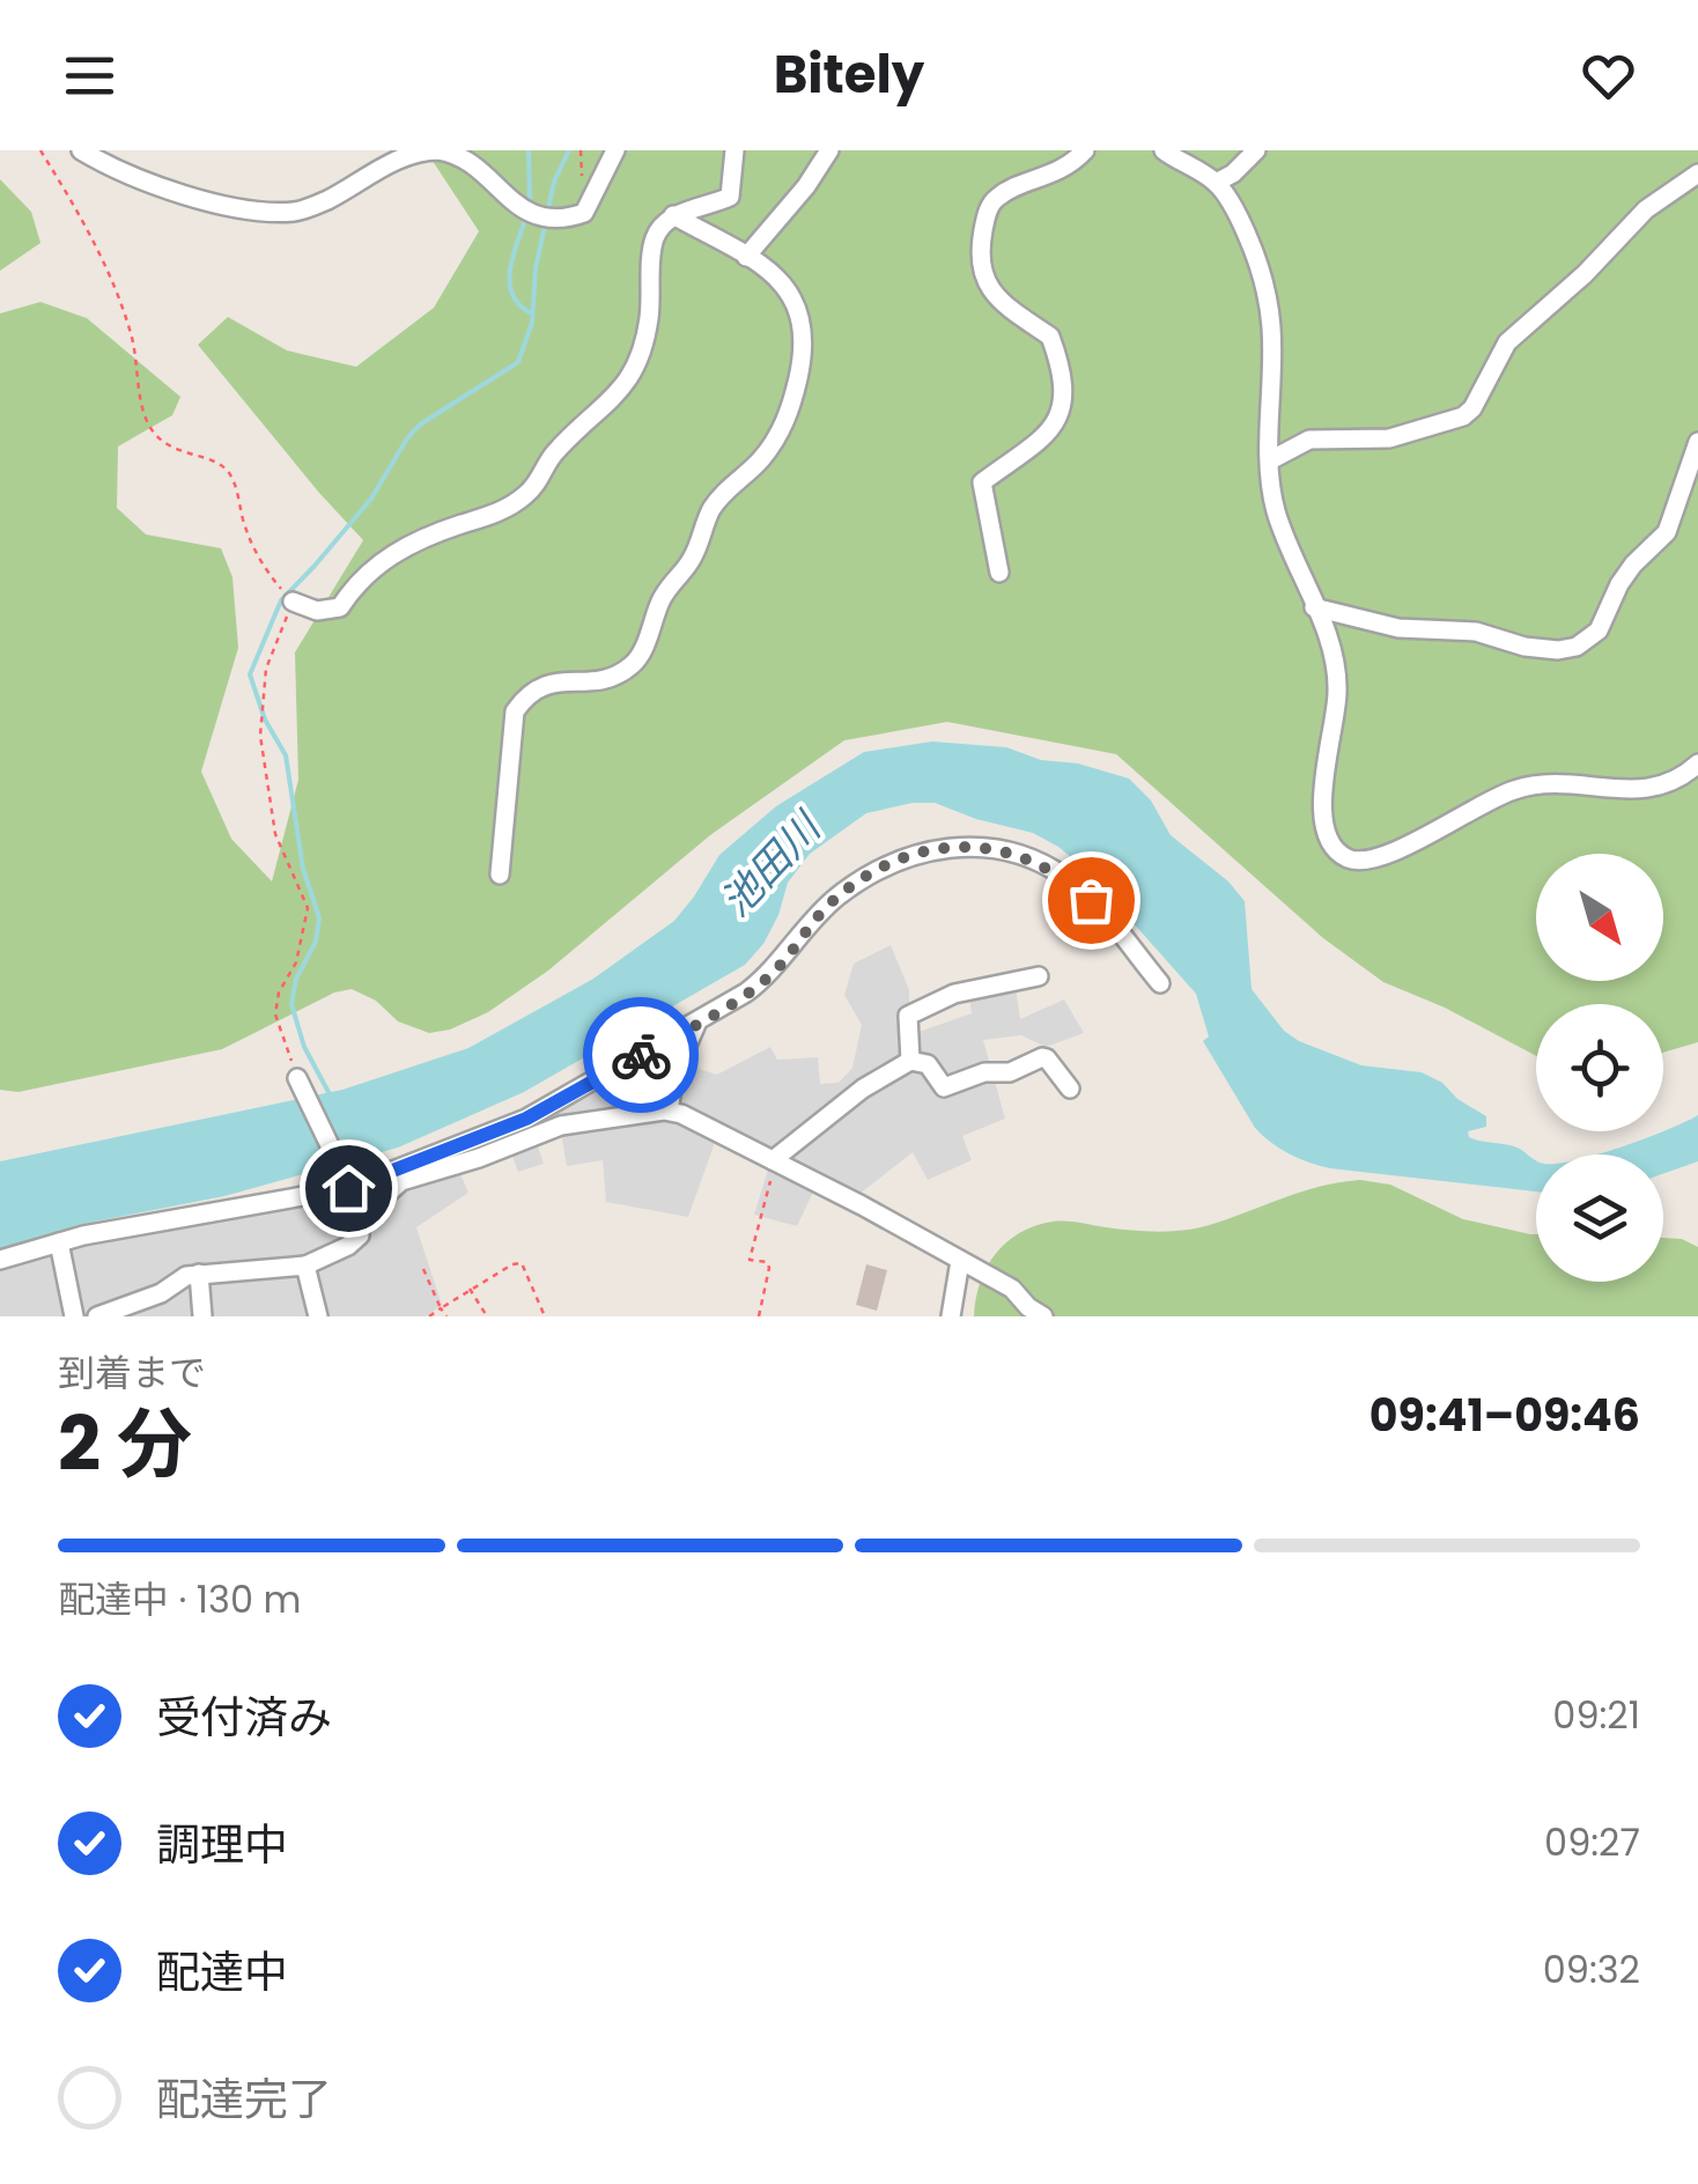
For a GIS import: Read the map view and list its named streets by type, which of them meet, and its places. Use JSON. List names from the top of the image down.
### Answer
{
  "water": ["池田川"],
  "north": "bottom right",
  "page": {
    "header": "Bitely",
    "heading": ["2 分", "到着まで", "09:41–09:46"],
    "bar": "配達中 · 130 m",
    "list": [
      ["受付済み", "09:21"],
      ["調理中", "09:27"],
      ["配達中", "09:32"],
      "配達完了"
    ]
  }
}
